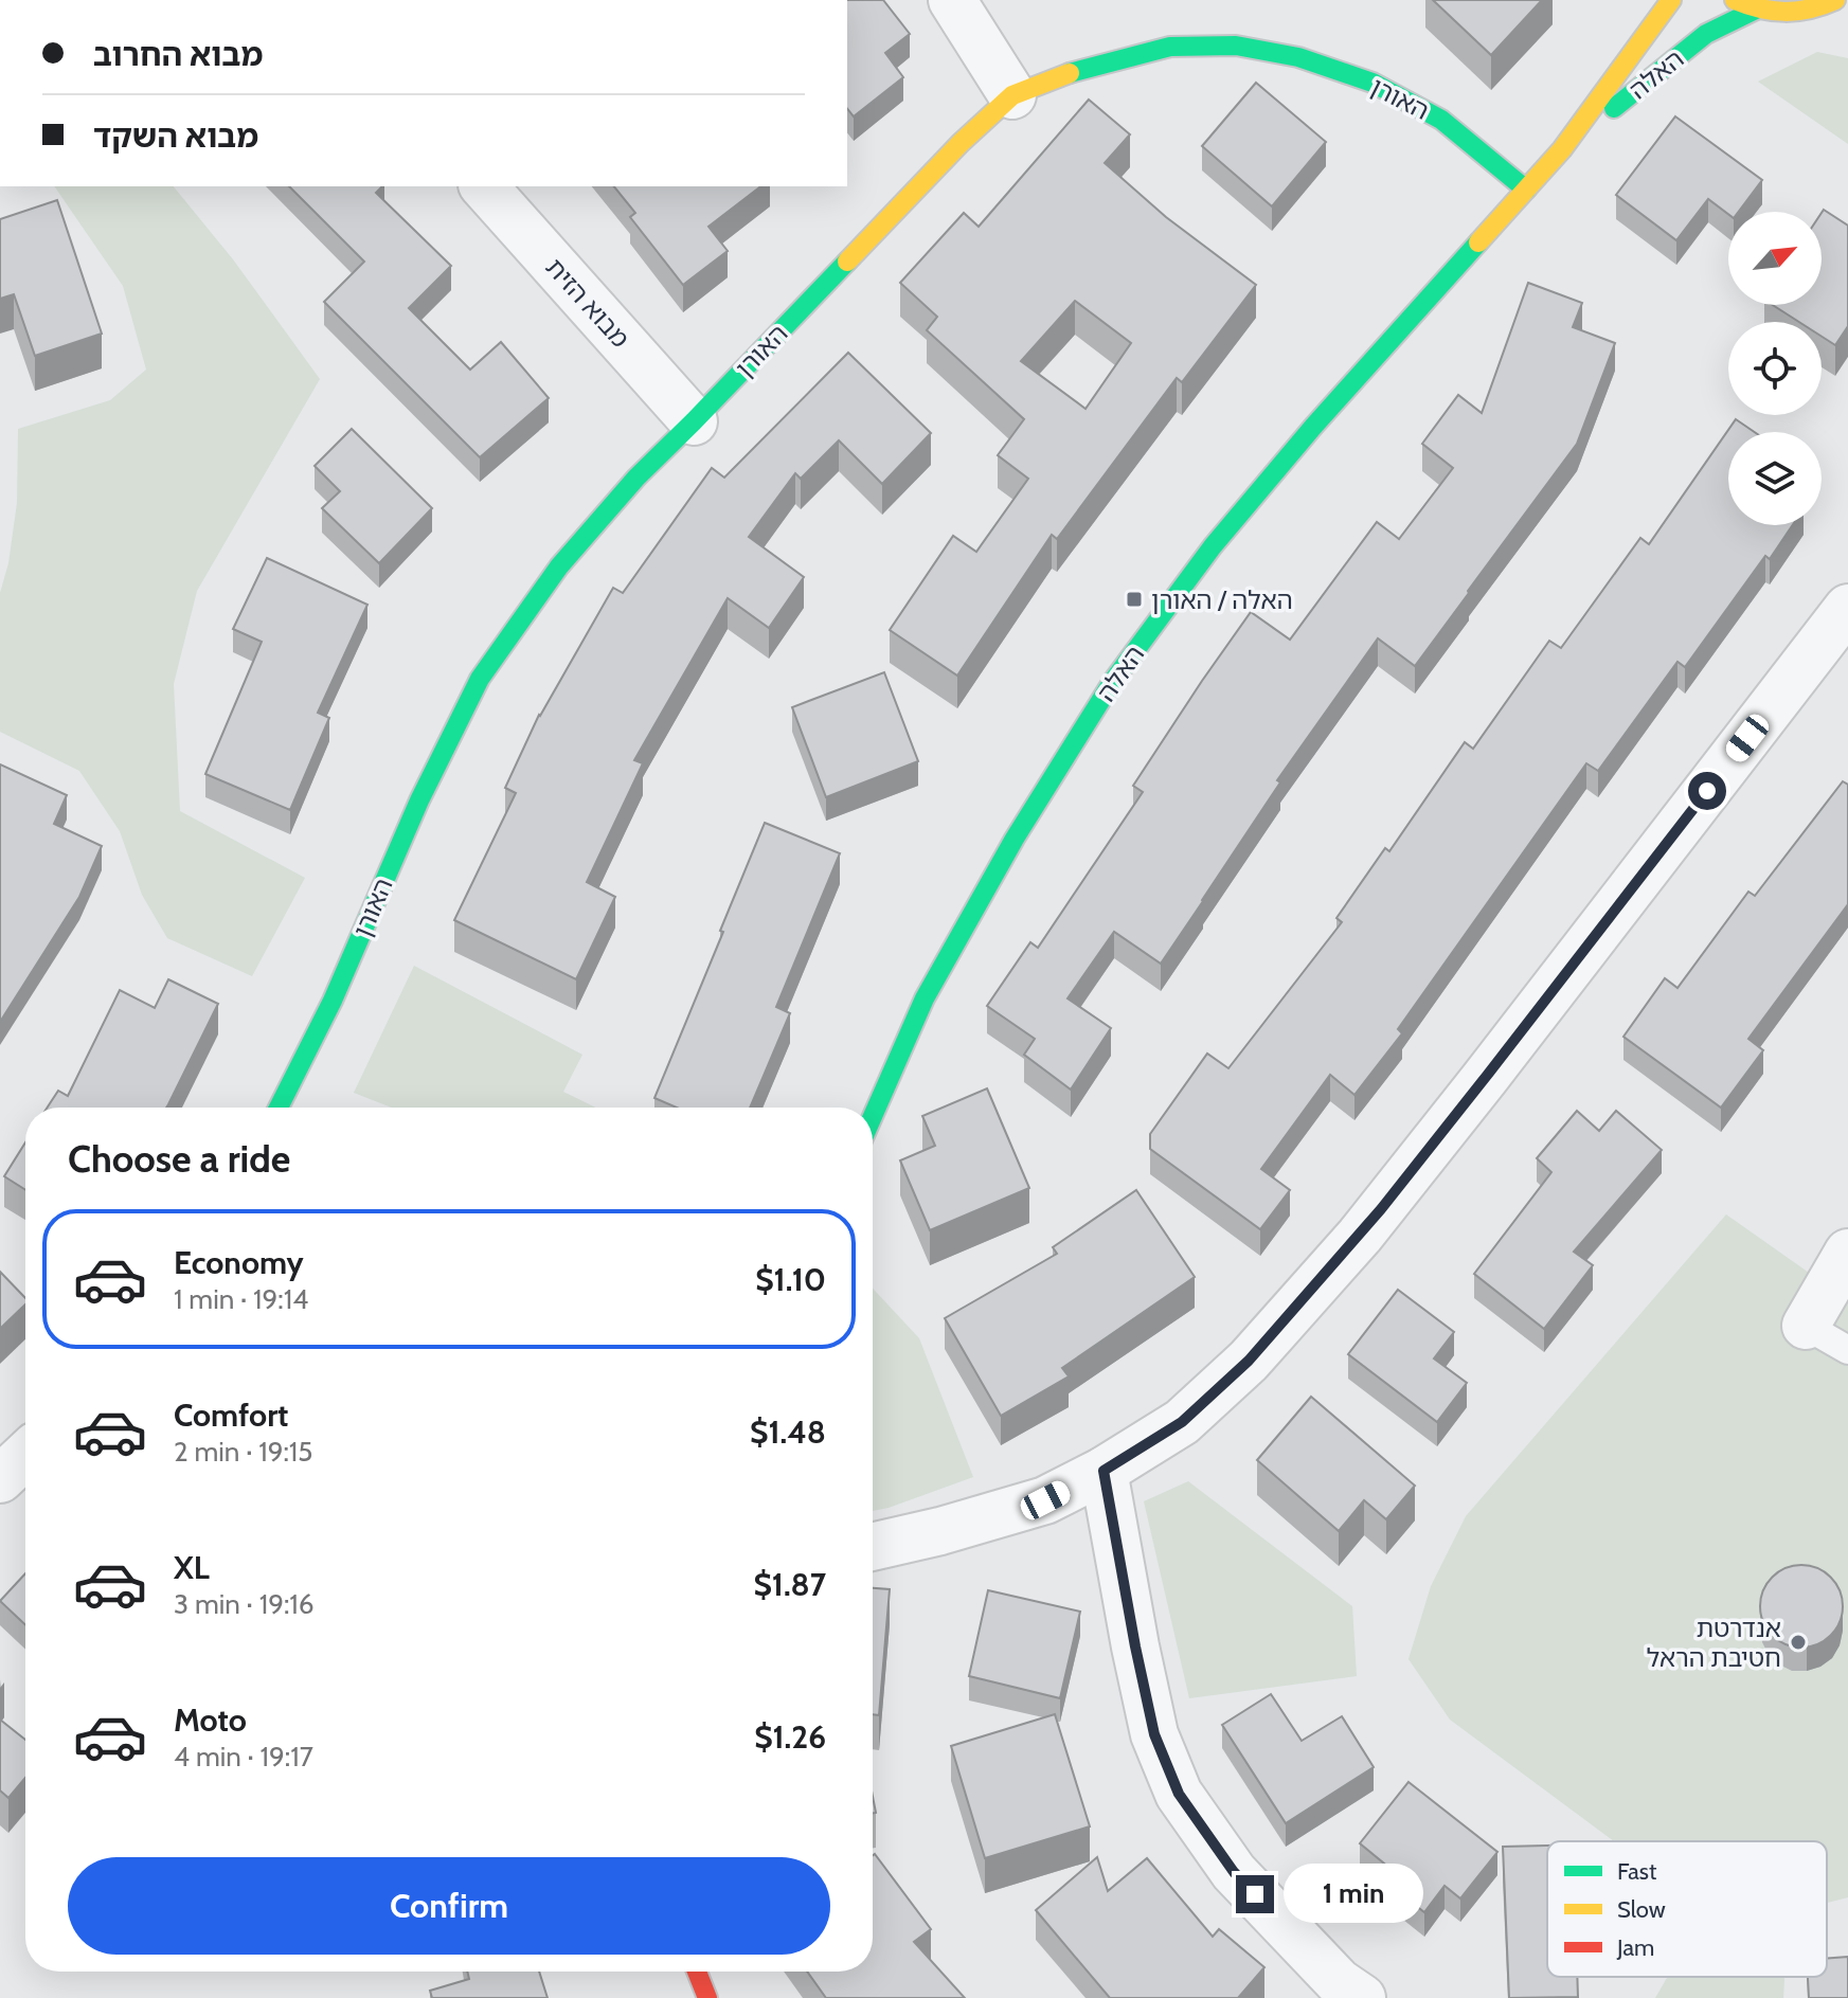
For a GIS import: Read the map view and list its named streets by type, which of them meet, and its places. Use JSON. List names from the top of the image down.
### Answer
{
  "streets": {
    "street": ["האלה", "האורן", "מבוא הזית"]
  },
  "crossings": [
    ["האלה", "האורן"],
    ["האורן", "מבוא הזית"]
  ],
  "places": {
    "transit": ["האלה / האורן"],
    "other": ["אנדרטת חטיבת הראל"]
  },
  "legend": ["Fast", "Slow", "Jam"],
  "north": "top right",
  "page": {
    "banner": ["מבוא החרוב", "מבוא השקד"],
    "heading": "Choose a ride",
    "list": [
      {
        "name": "Economy",
        "note": "1 min · 19:14",
        "value": "$1.10"
      },
      {
        "name": "Comfort",
        "note": "2 min · 19:15",
        "value": "$1.48"
      },
      {
        "name": "XL",
        "note": "3 min · 19:16",
        "value": "$1.87"
      },
      {
        "name": "Moto",
        "note": "4 min · 19:17",
        "value": "$1.26"
      }
    ],
    "buttons": "Confirm",
    "bubble": "1 min"
  }
}
